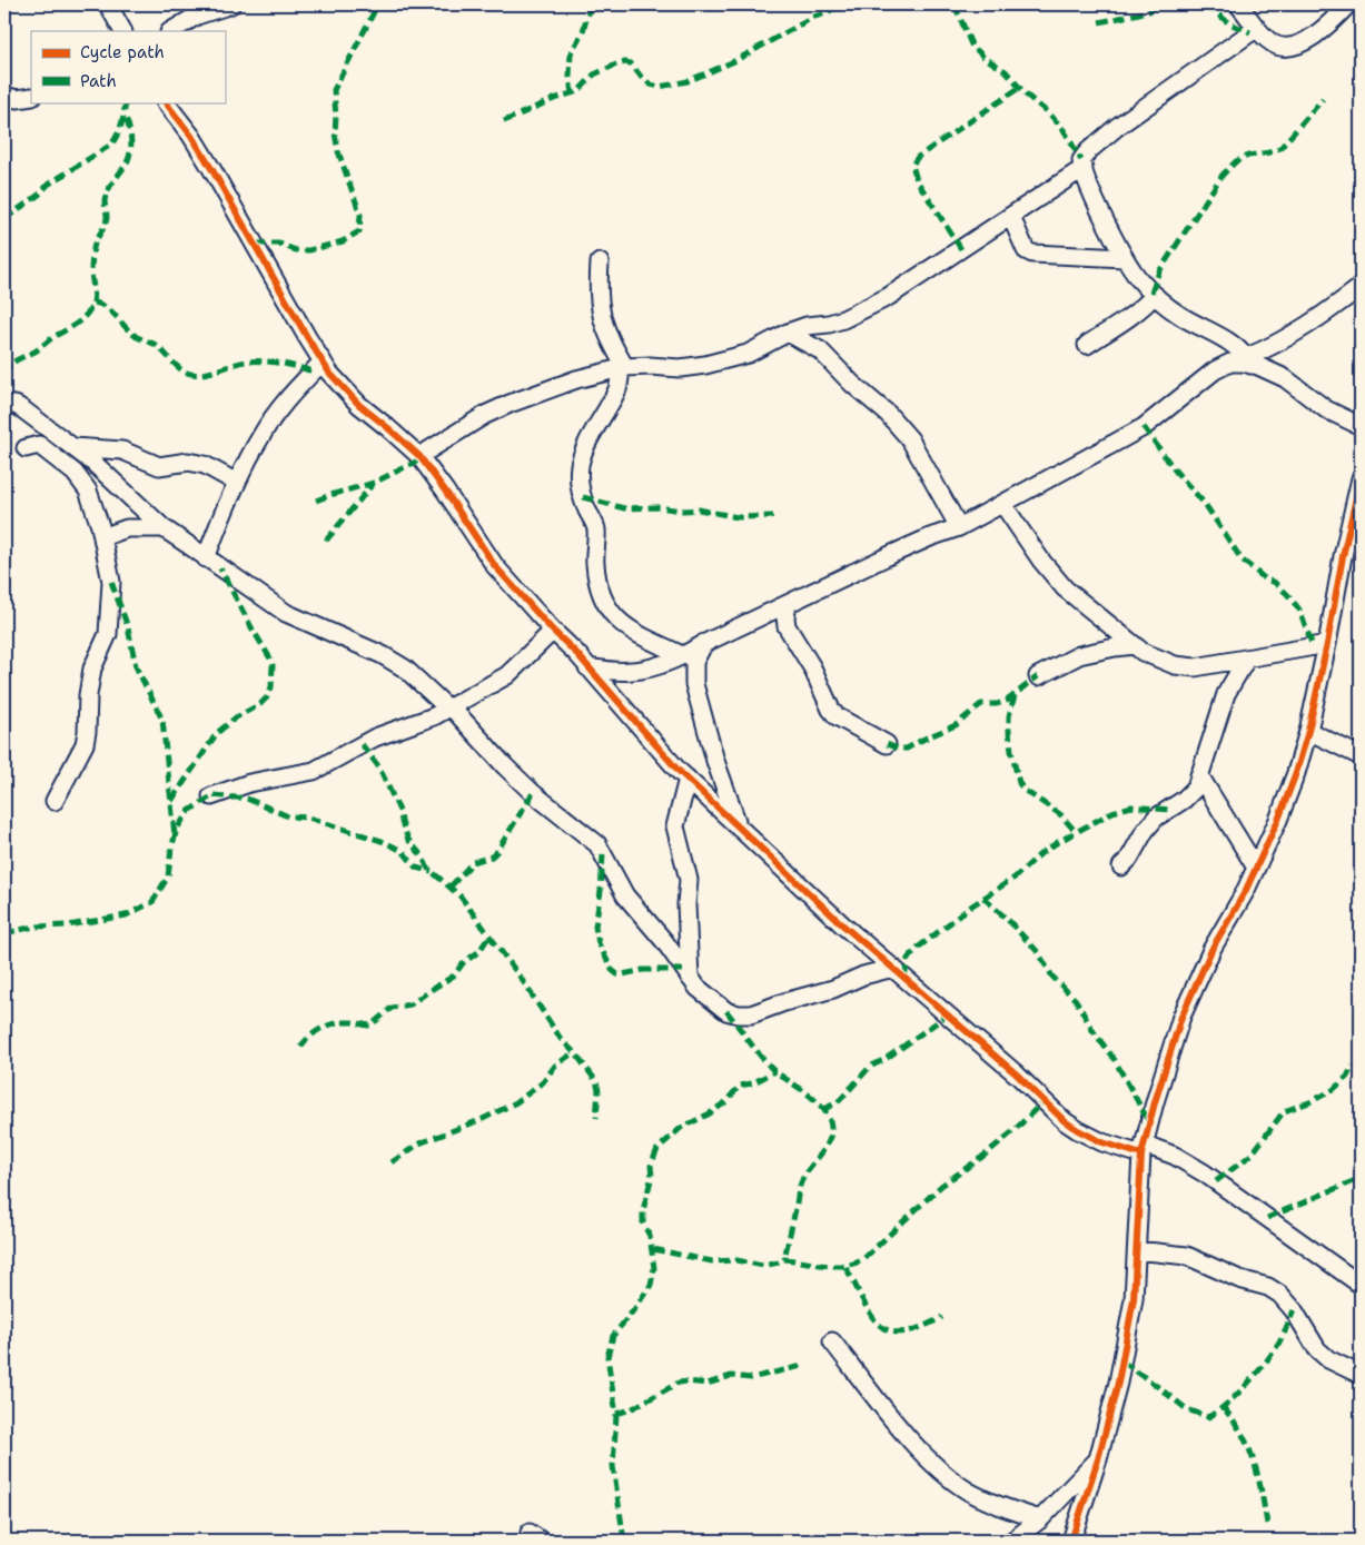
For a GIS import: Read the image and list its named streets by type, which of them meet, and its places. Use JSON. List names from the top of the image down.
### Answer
{
  "legend": ["Cycle path", "Path"]
}
